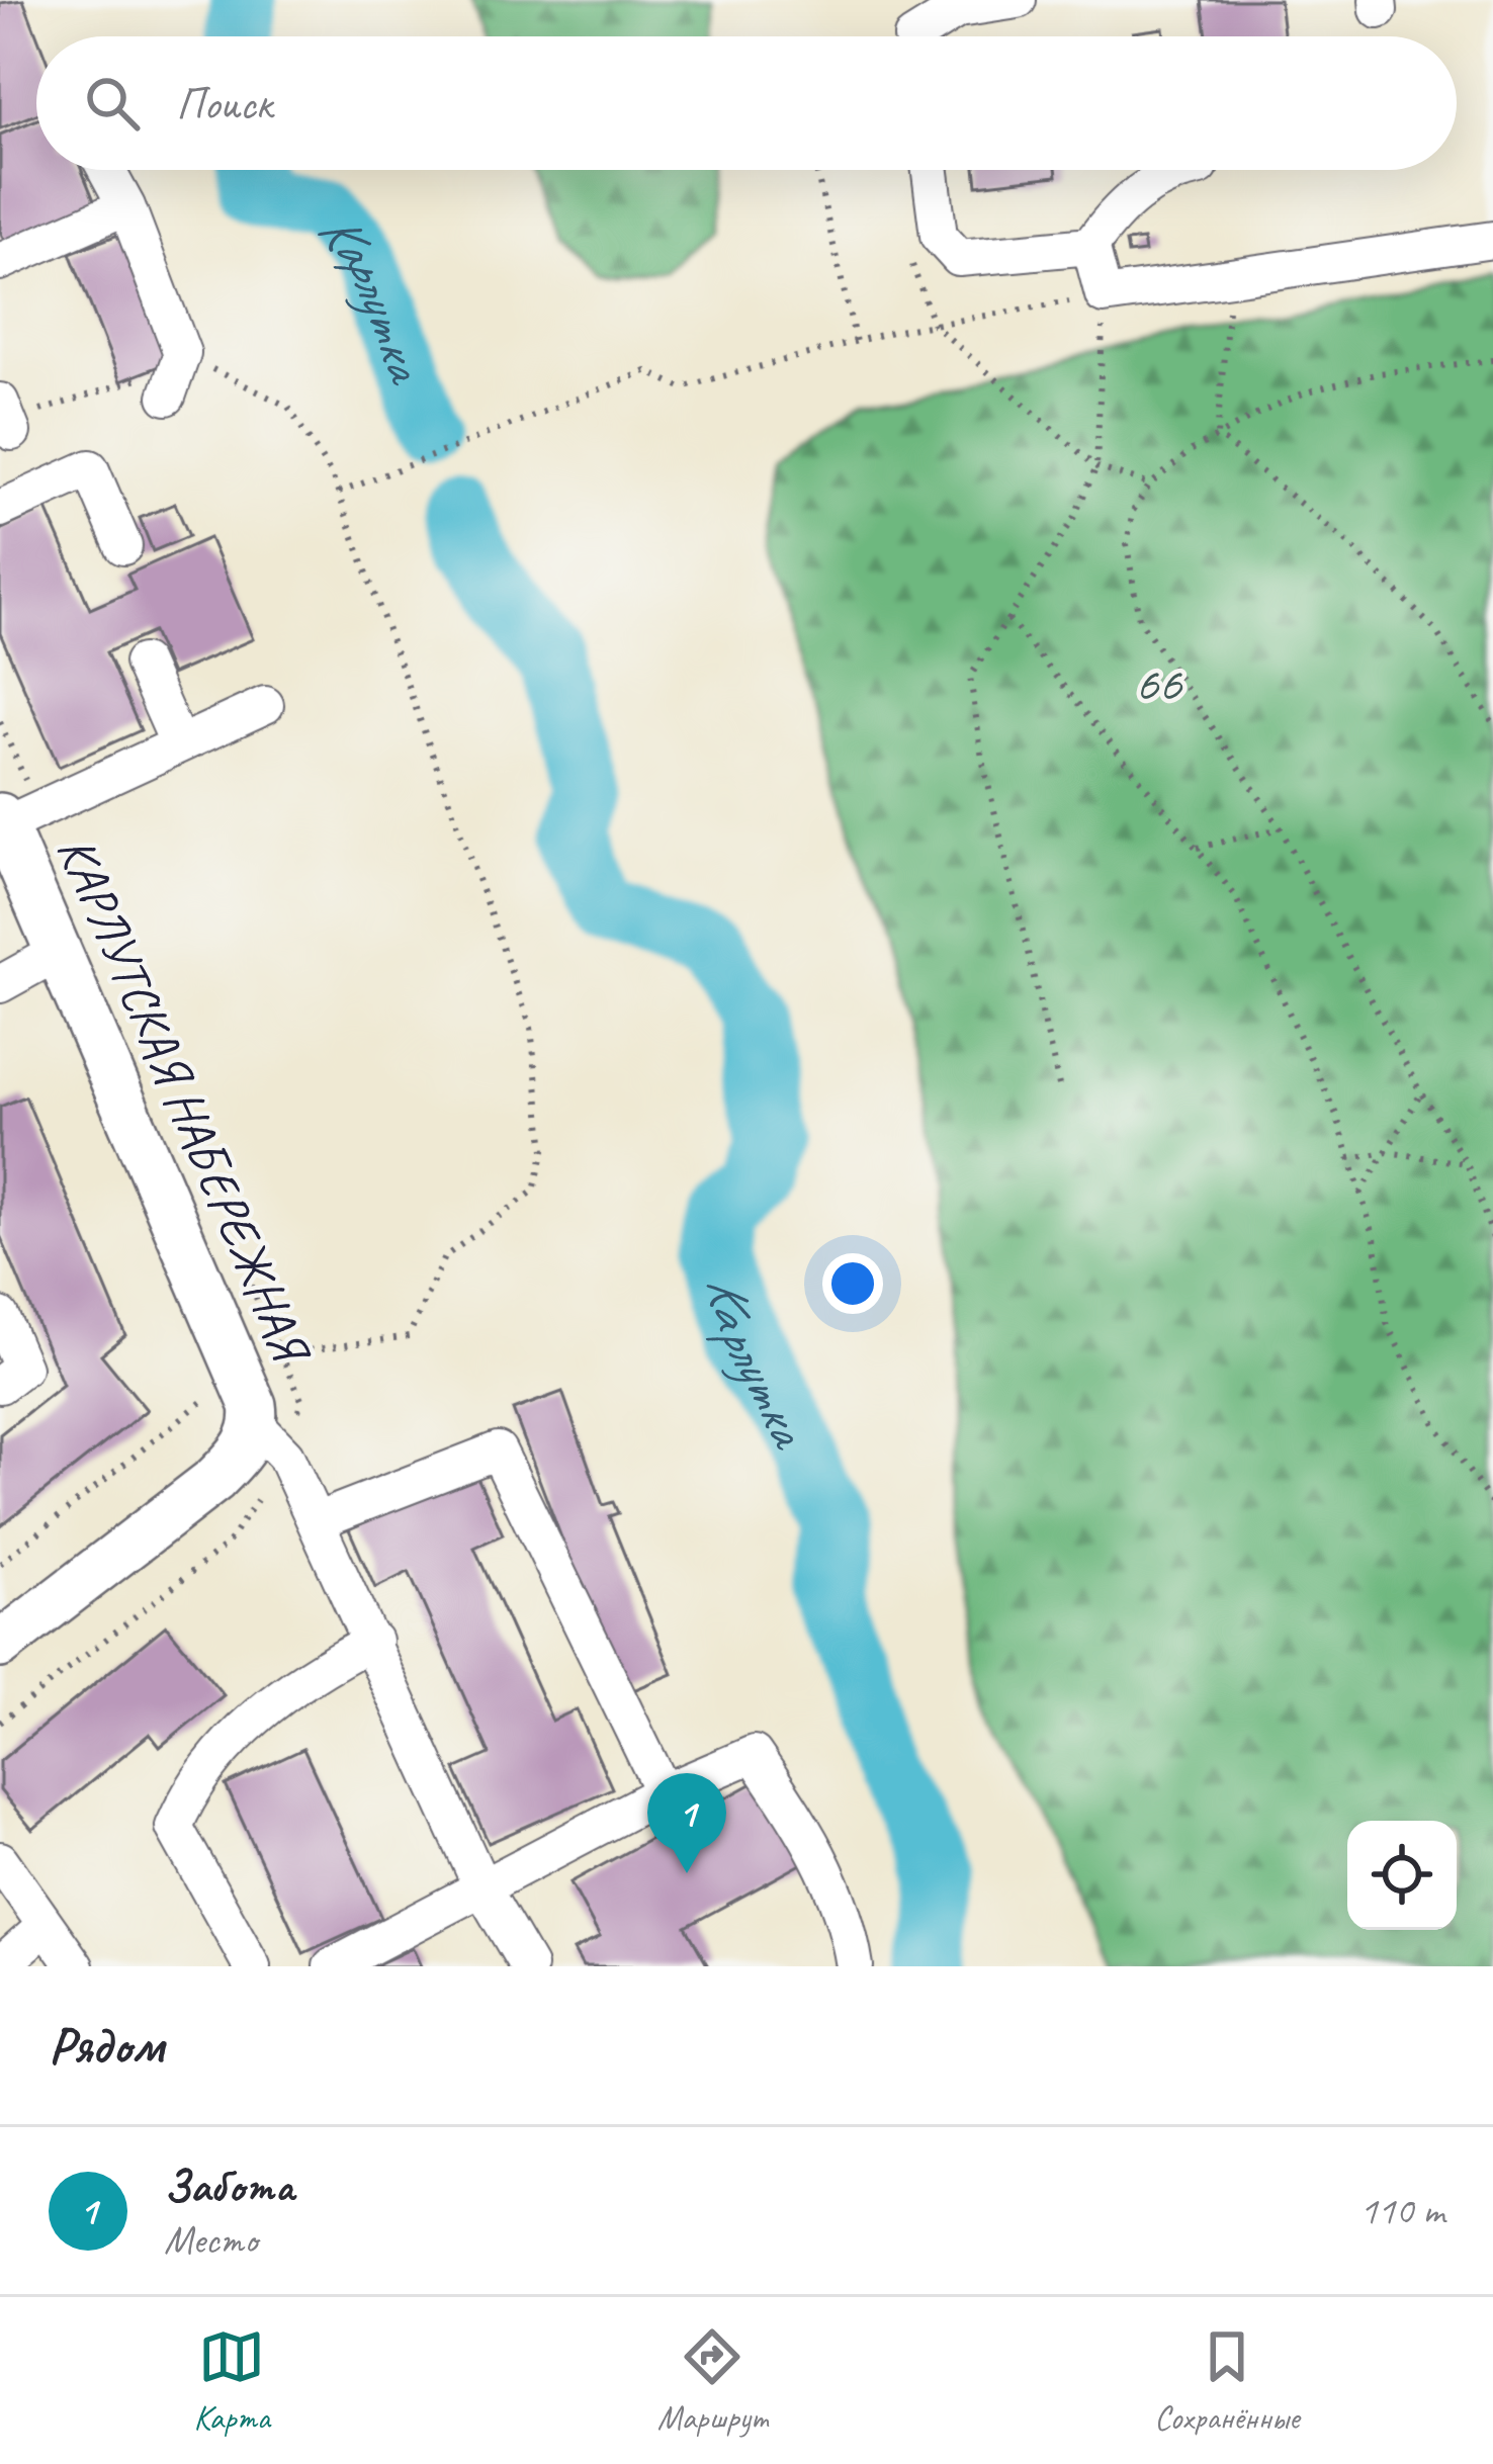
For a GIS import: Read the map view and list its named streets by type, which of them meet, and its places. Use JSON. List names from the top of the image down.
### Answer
{
  "streets": {
    "main road": ["КАРЛУТСКАЯ НАБЕРЕЖНАЯ"]
  },
  "water": ["Карлутка"],
  "parks": ["66"],
  "page": {
    "search": "Поиск",
    "pins": "1",
    "heading": "Рядом",
    "list": [
      {
        "mark": "1",
        "name": "Забота",
        "note": "Место",
        "value": "110 m"
      }
    ],
    "nav": ["Карта", "Маршрут", "Сохранённые"]
  }
}
